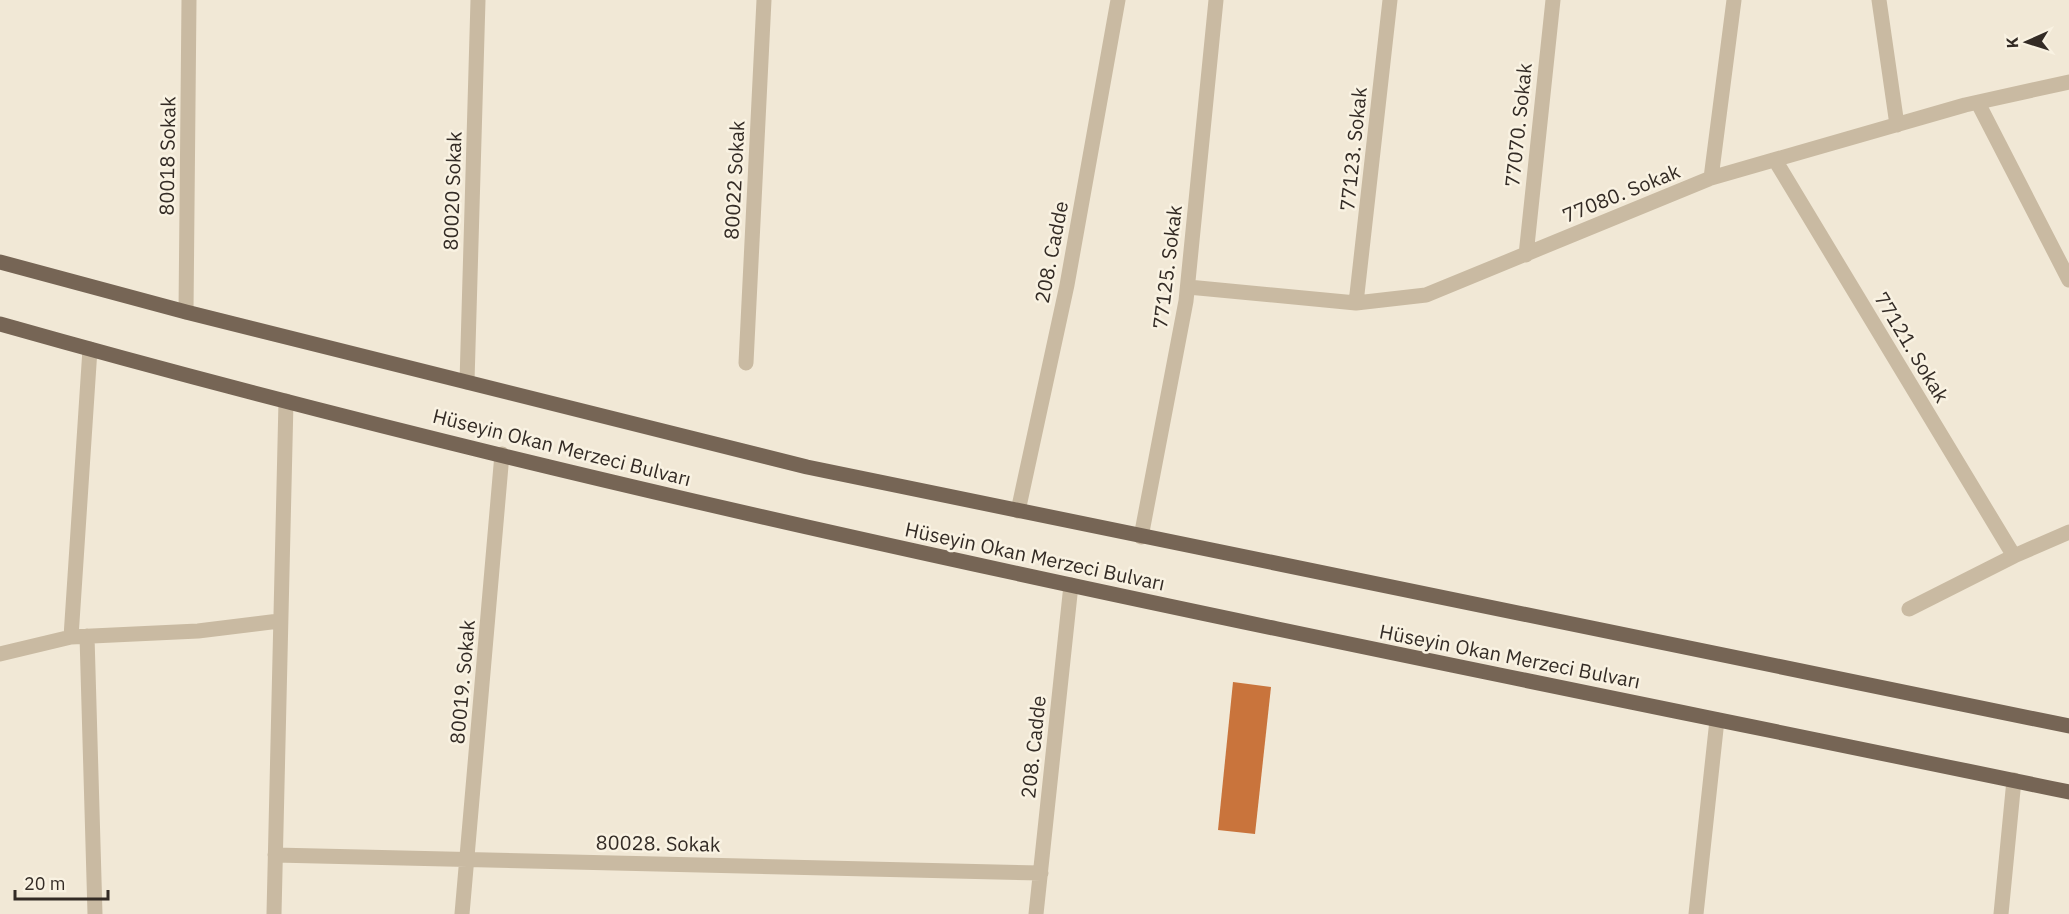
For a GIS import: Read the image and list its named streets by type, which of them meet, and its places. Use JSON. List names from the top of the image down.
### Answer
{
  "streets": {
    "main road": ["Hüseyin Okan Merzeci Bulvarı"],
    "street": [
      "77070. Sokak",
      "77123. Sokak",
      "80018 Sokak",
      "80022 Sokak",
      "80020 Sokak",
      "77080. Sokak",
      "208. Cadde",
      "77125. Sokak",
      "77121. Sokak",
      "80019. Sokak",
      "80028. Sokak"
    ]
  },
  "crossings": [
    ["77070. Sokak", "77080. Sokak"],
    ["77123. Sokak", "77080. Sokak"],
    ["80018 Sokak", "Hüseyin Okan Merzeci Bulvarı"],
    ["80020 Sokak", "Hüseyin Okan Merzeci Bulvarı"],
    ["77080. Sokak", "77125. Sokak"],
    ["77080. Sokak", "77121. Sokak"],
    ["208. Cadde", "Hüseyin Okan Merzeci Bulvarı"],
    ["208. Cadde", "80028. Sokak"],
    ["77125. Sokak", "Hüseyin Okan Merzeci Bulvarı"],
    ["Hüseyin Okan Merzeci Bulvarı", "80019. Sokak"],
    ["80019. Sokak", "80028. Sokak"]
  ],
  "scale_bar": "20 m",
  "north": "left"
}
